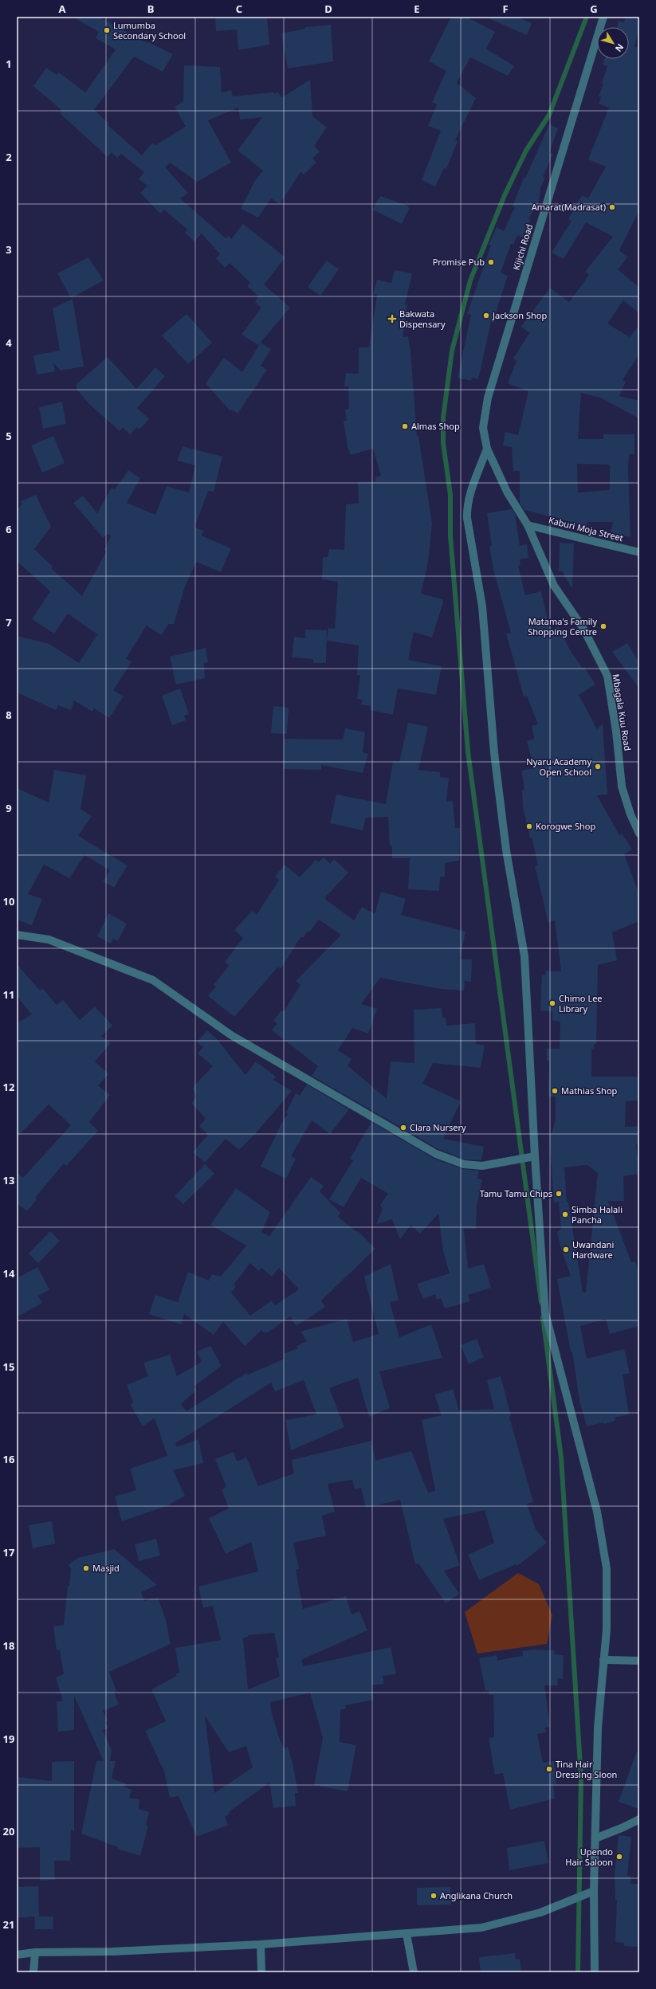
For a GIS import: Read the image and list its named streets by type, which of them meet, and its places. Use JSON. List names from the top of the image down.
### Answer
{
  "streets": {
    "street": ["Kijichi Road", "Kaburi Moja Street", "Mbagala Kuu Road"]
  },
  "crossings": [
    ["Kijichi Road", "Mbagala Kuu Road"],
    ["Kaburi Moja Street", "Mbagala Kuu Road"]
  ],
  "places": {
    "other": [
      "Lumumba Secondary School",
      "Amarat(Madrasat)",
      "Promise Pub",
      "Jackson Shop",
      "Almas Shop",
      "Matama's Family Shopping Centre",
      "Nyaru Academy Open School",
      "Korogwe Shop",
      "Chimo Lee Library",
      "Mathias Shop",
      "Clara Nursery",
      "Tamu Tamu Chips",
      "Simba Halali Pancha",
      "Uwandani Hardware",
      "Masjid",
      "Tina Hair Dressing Sloon",
      "Upendo Hair Saloon",
      "Anglikana Church"
    ],
    "health": ["Bakwata Dispensary"]
  },
  "north": "bottom right",
  "grid": {
    "columns": [
      "A",
      "B",
      "C",
      "D",
      "E",
      "F",
      "G"
    ],
    "rows": [
      "1",
      "2",
      "3",
      "4",
      "5",
      "6",
      "7",
      "8",
      "9",
      "10",
      "11",
      "12",
      "13",
      "14",
      "15",
      "16",
      "17",
      "18",
      "19",
      "20",
      "21"
    ]
  }
}
